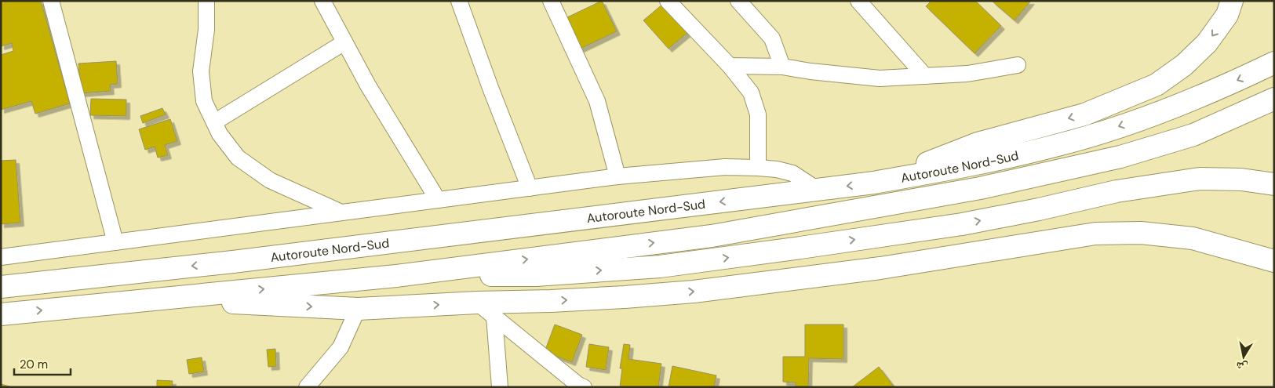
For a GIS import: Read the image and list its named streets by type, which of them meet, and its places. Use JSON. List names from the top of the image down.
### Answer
{
  "streets": {
    "highway": ["Autoroute Nord-Sud"]
  },
  "scale_bar": "20 m",
  "north": "bottom"
}
